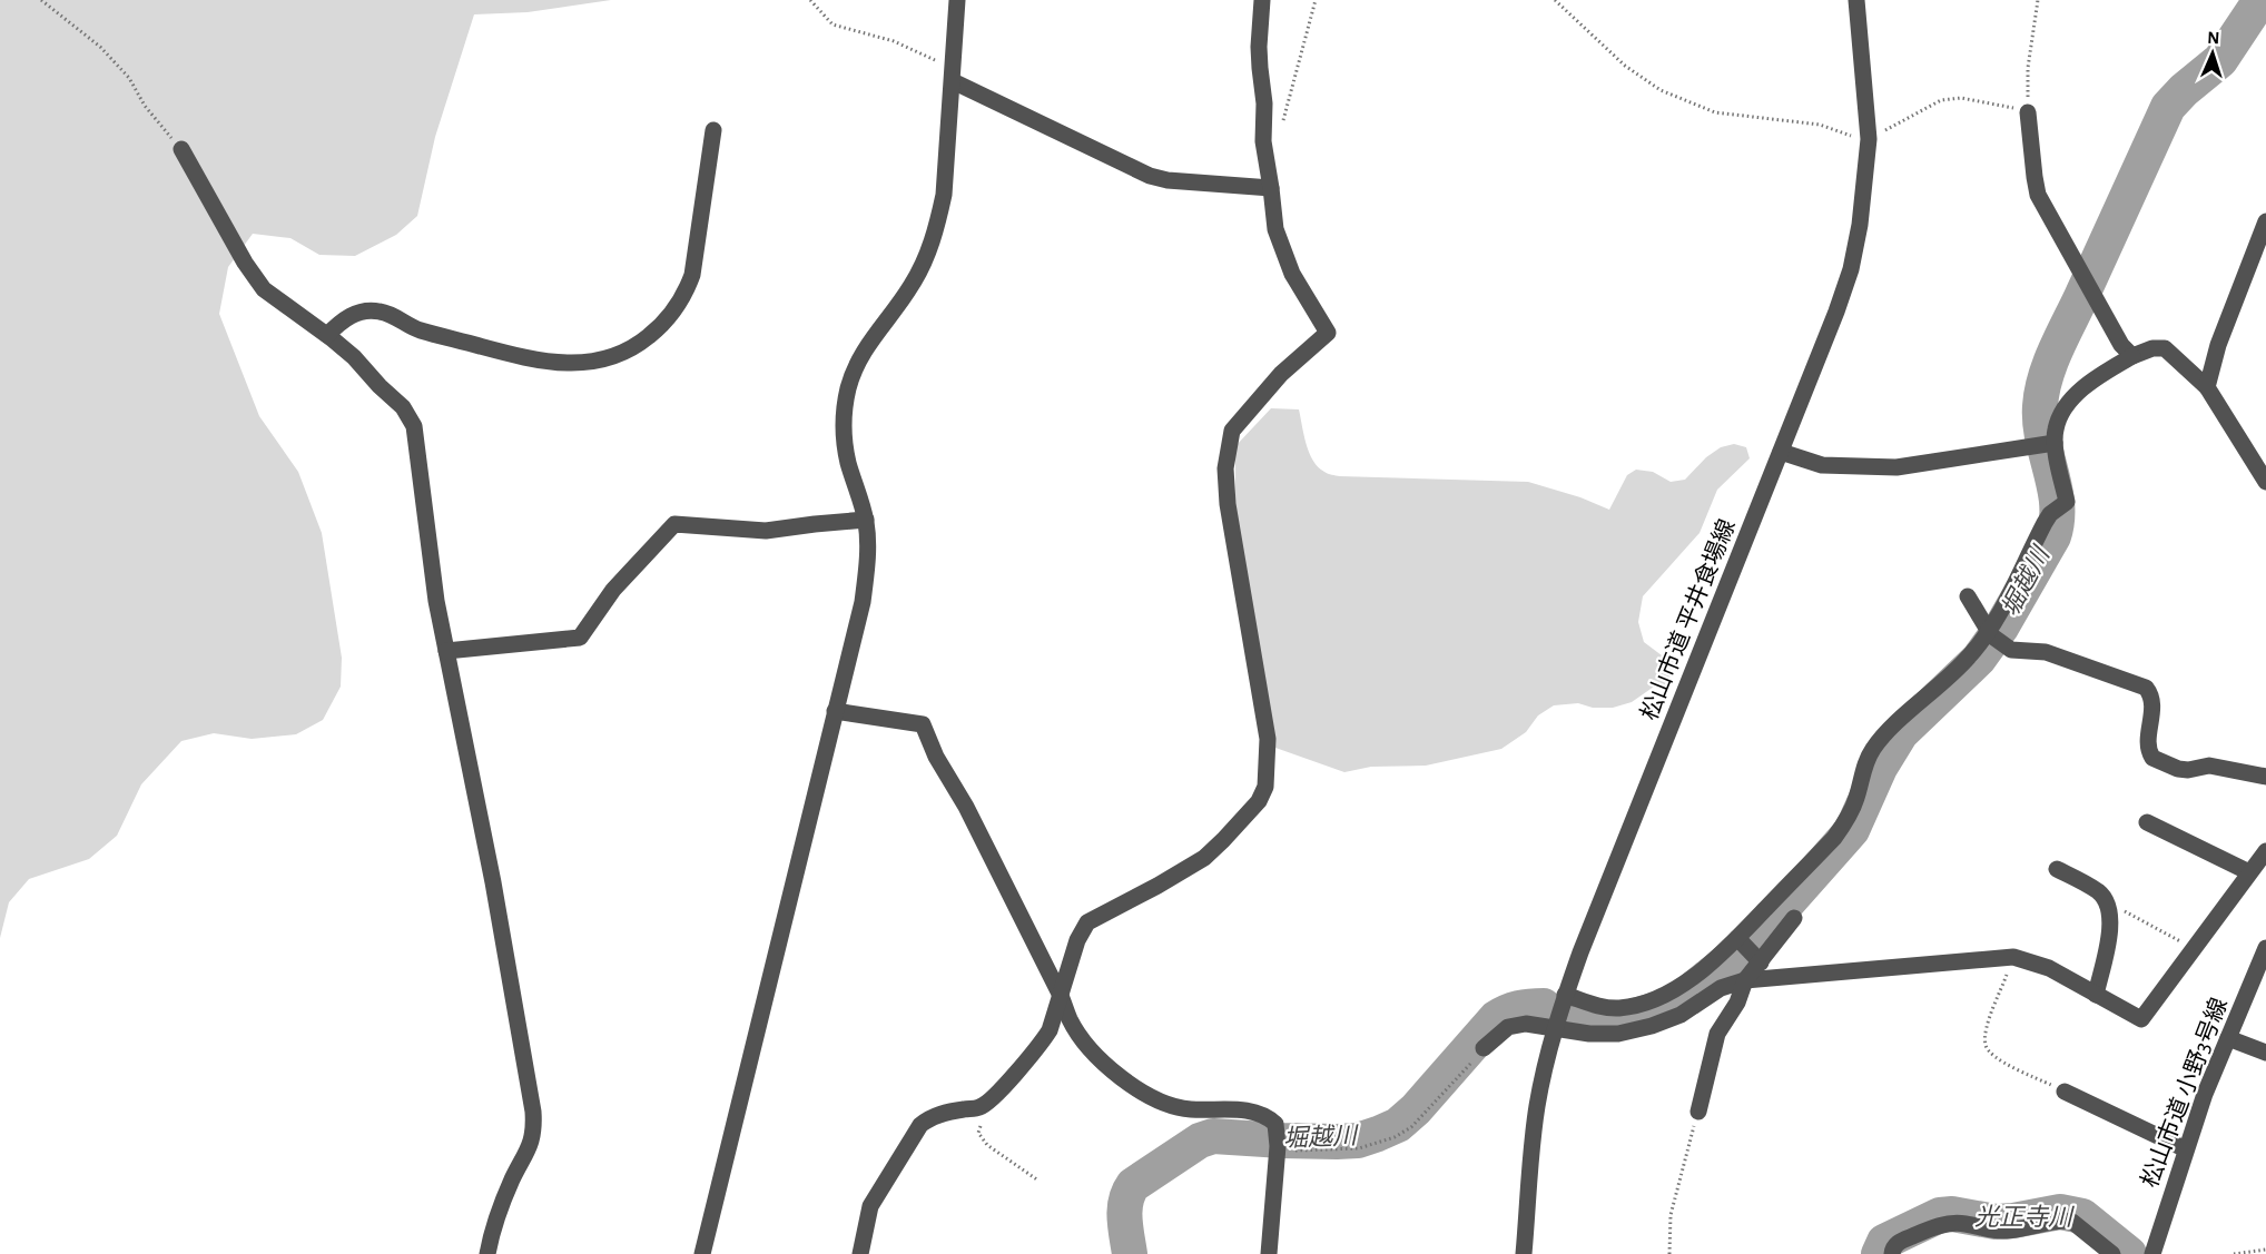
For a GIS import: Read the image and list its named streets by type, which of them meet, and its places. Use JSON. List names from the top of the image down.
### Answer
{
  "streets": {
    "street": ["松山市道 平井食場線", "松山市道 小野3号線"]
  },
  "water": ["堀越川", "光正寺川"],
  "north": "top"
}
